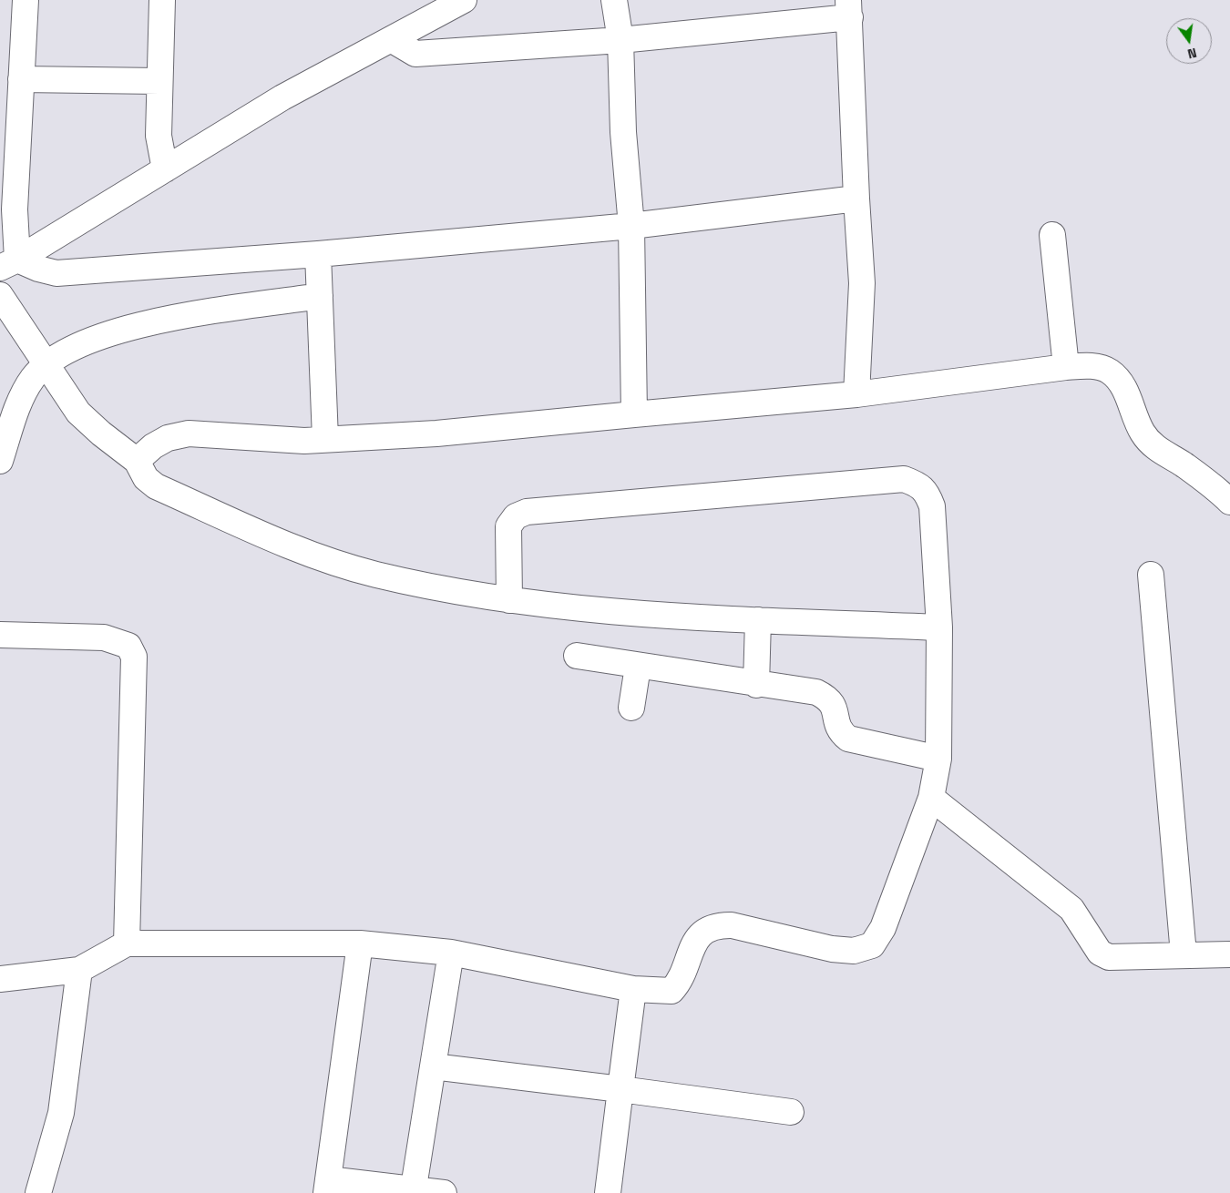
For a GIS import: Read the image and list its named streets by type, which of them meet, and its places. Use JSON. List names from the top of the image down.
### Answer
{
  "north": "bottom"
}
